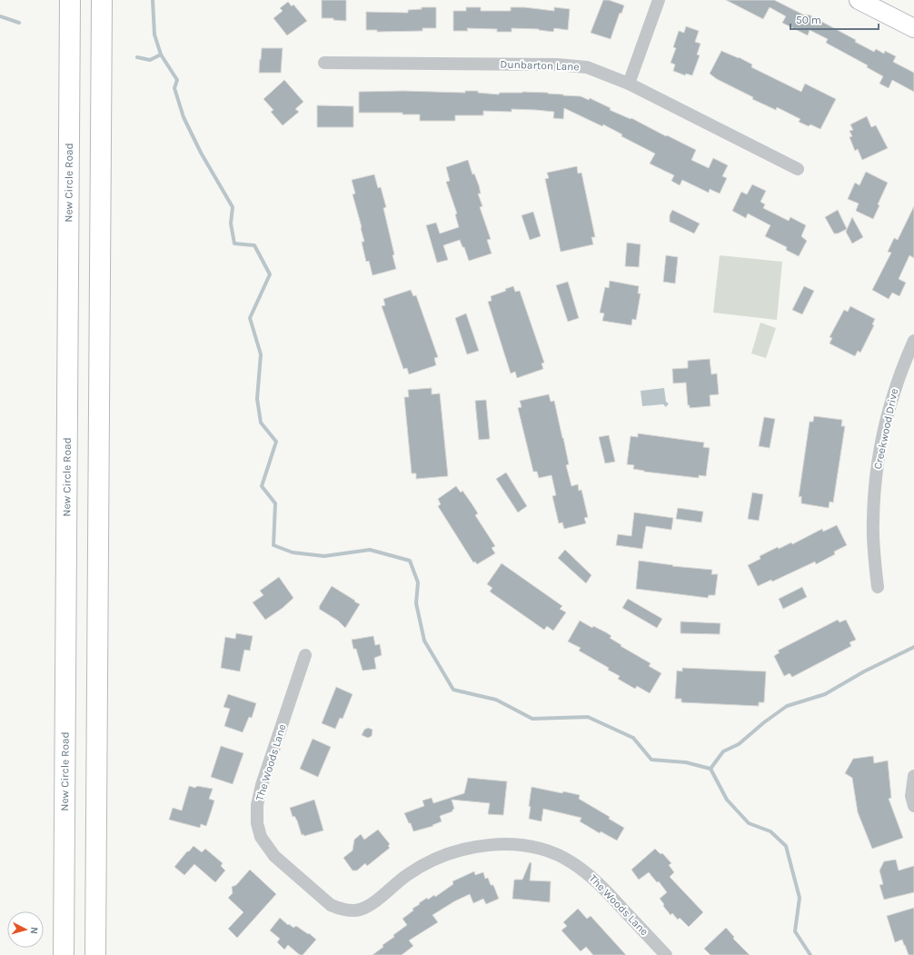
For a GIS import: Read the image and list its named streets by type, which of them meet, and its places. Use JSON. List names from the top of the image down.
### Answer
{
  "streets": {
    "highway": ["New Circle Road"],
    "street": ["Dunbarton Lane", "Creekwood Drive", "The Woods Lane"]
  },
  "scale_bar": "50 m",
  "north": "right"
}
